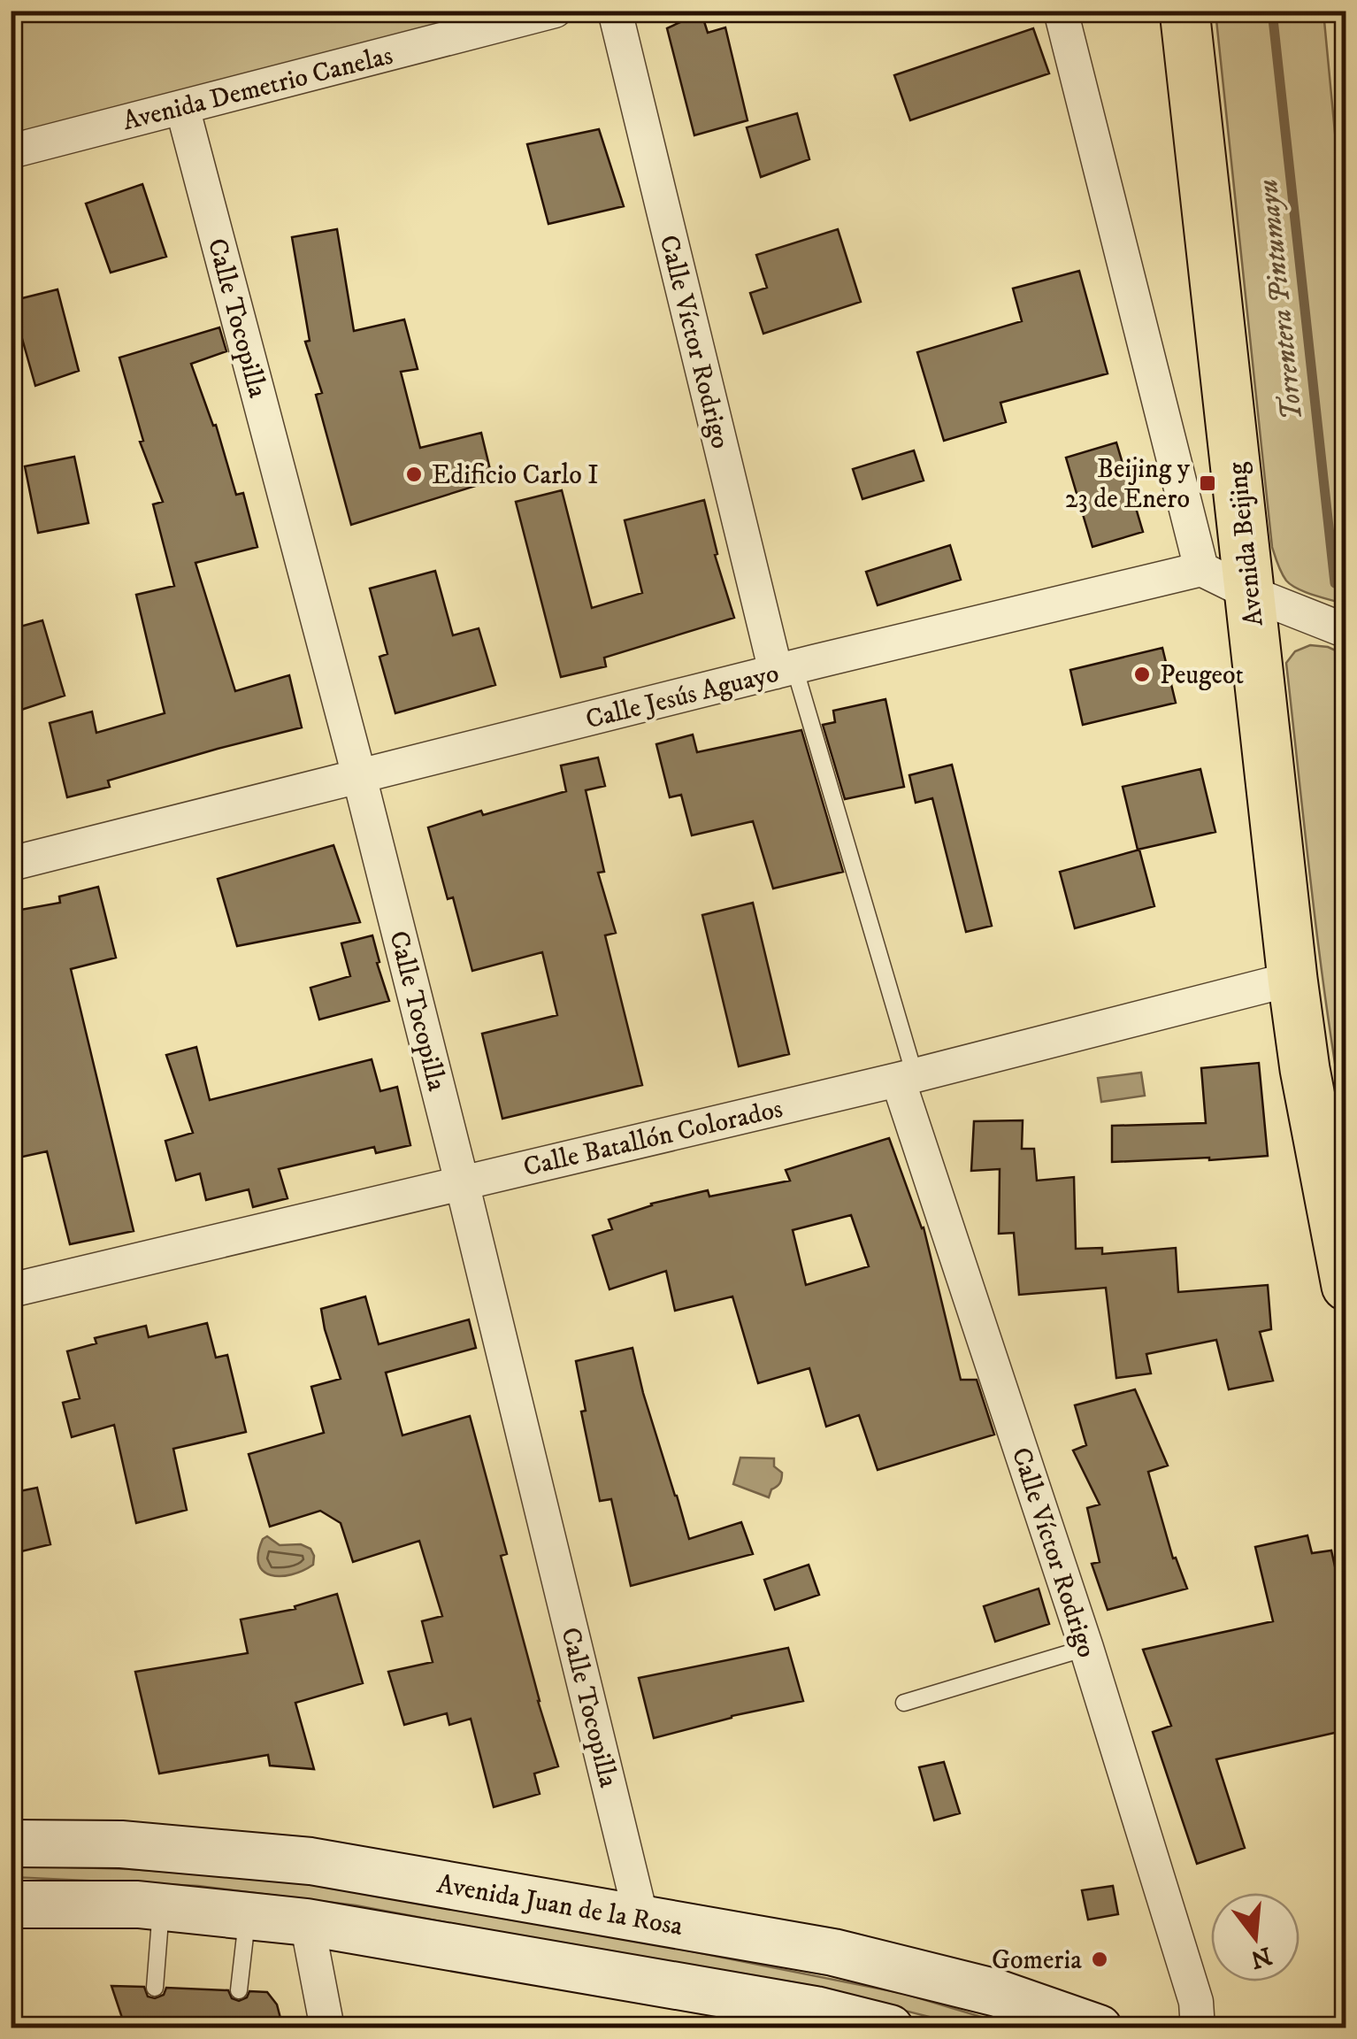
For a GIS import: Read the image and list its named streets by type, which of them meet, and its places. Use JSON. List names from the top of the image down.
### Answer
{
  "streets": {
    "main road": ["Avenida Beijing", "Avenida Juan de la Rosa"],
    "street": [
      "Avenida Demetrio Canelas",
      "Calle Tocopilla",
      "Calle Víctor Rodrigo",
      "Calle Jesús Aguayo",
      "Calle Batallón Colorados"
    ]
  },
  "crossings": [
    ["Avenida Demetrio Canelas", "Calle Tocopilla"],
    ["Calle Tocopilla", "Calle Jesús Aguayo"],
    ["Calle Tocopilla", "Calle Batallón Colorados"],
    ["Calle Tocopilla", "Avenida Juan de la Rosa"],
    ["Calle Víctor Rodrigo", "Calle Jesús Aguayo"],
    ["Calle Víctor Rodrigo", "Calle Batallón Colorados"],
    ["Avenida Beijing", "Calle Batallón Colorados"]
  ],
  "water": ["Torrentera Pintumayu"],
  "places": {
    "other": ["Edificio Carlo I", "Peugeot", "Gomeria"],
    "transit": ["Beijing y 23 de Enero"]
  },
  "north": "bottom"
}
